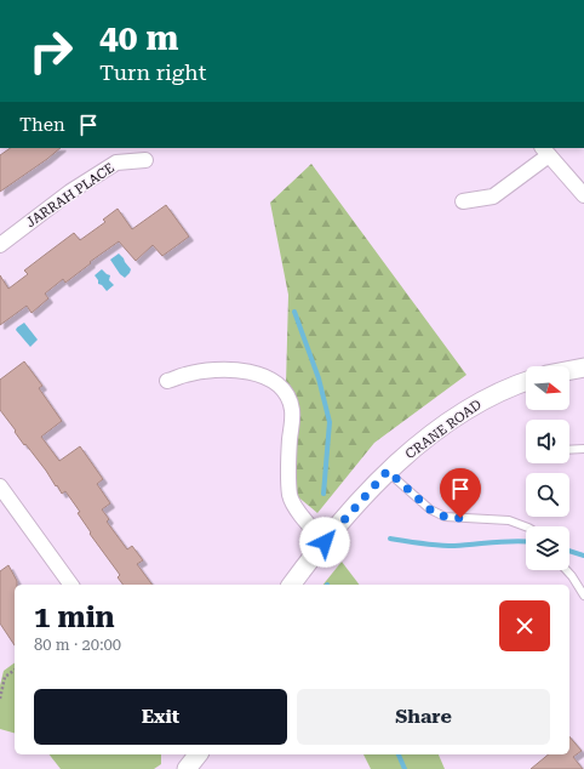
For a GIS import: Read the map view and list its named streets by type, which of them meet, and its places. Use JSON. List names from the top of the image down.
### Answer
{
  "streets": {
    "street": ["JARRAH PLACE", "CRANE ROAD"]
  },
  "north": "right",
  "page": {
    "turn": ["40 m", "Turn right"],
    "then": "Then",
    "heading": ["1 min", "80 m · 20:00"],
    "buttons": ["Exit", "Share"]
  }
}
